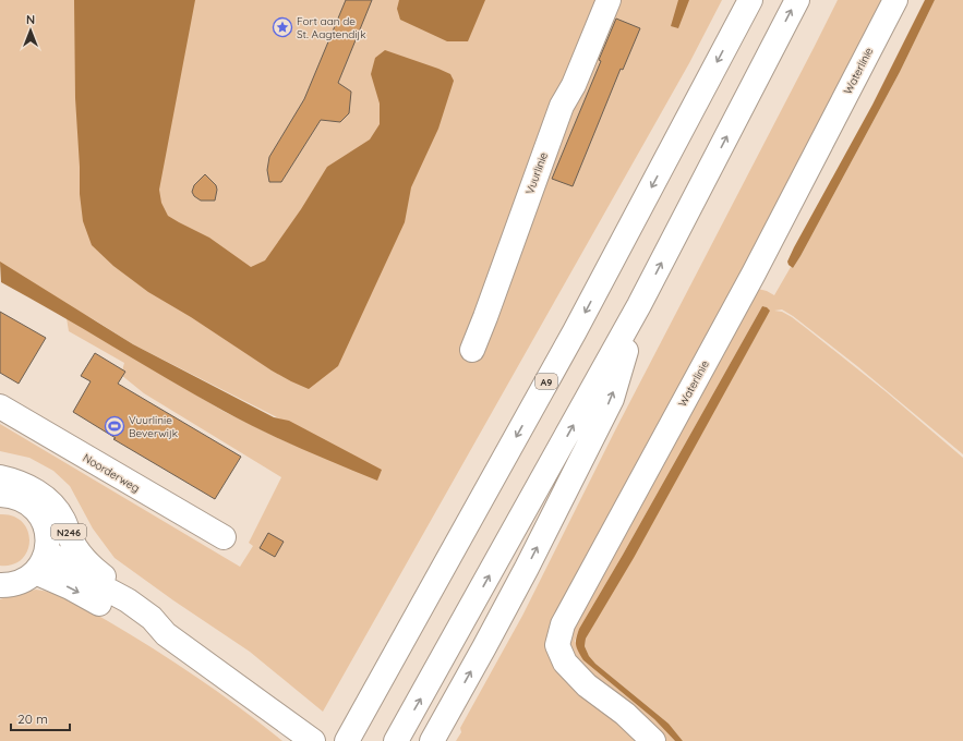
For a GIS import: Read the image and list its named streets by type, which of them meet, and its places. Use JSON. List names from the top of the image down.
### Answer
{
  "streets": {
    "main road": [
      "Waterlinie",
      "Vuurlinie",
      "A9",
      "Noorderweg",
      "N246"
    ]
  },
  "places": {
    "place": ["Fort aan de St. Aagtendijk"],
    "sports": ["Vuurlinie Beverwijk"]
  },
  "scale_bar": "20 m",
  "north": "top"
}
